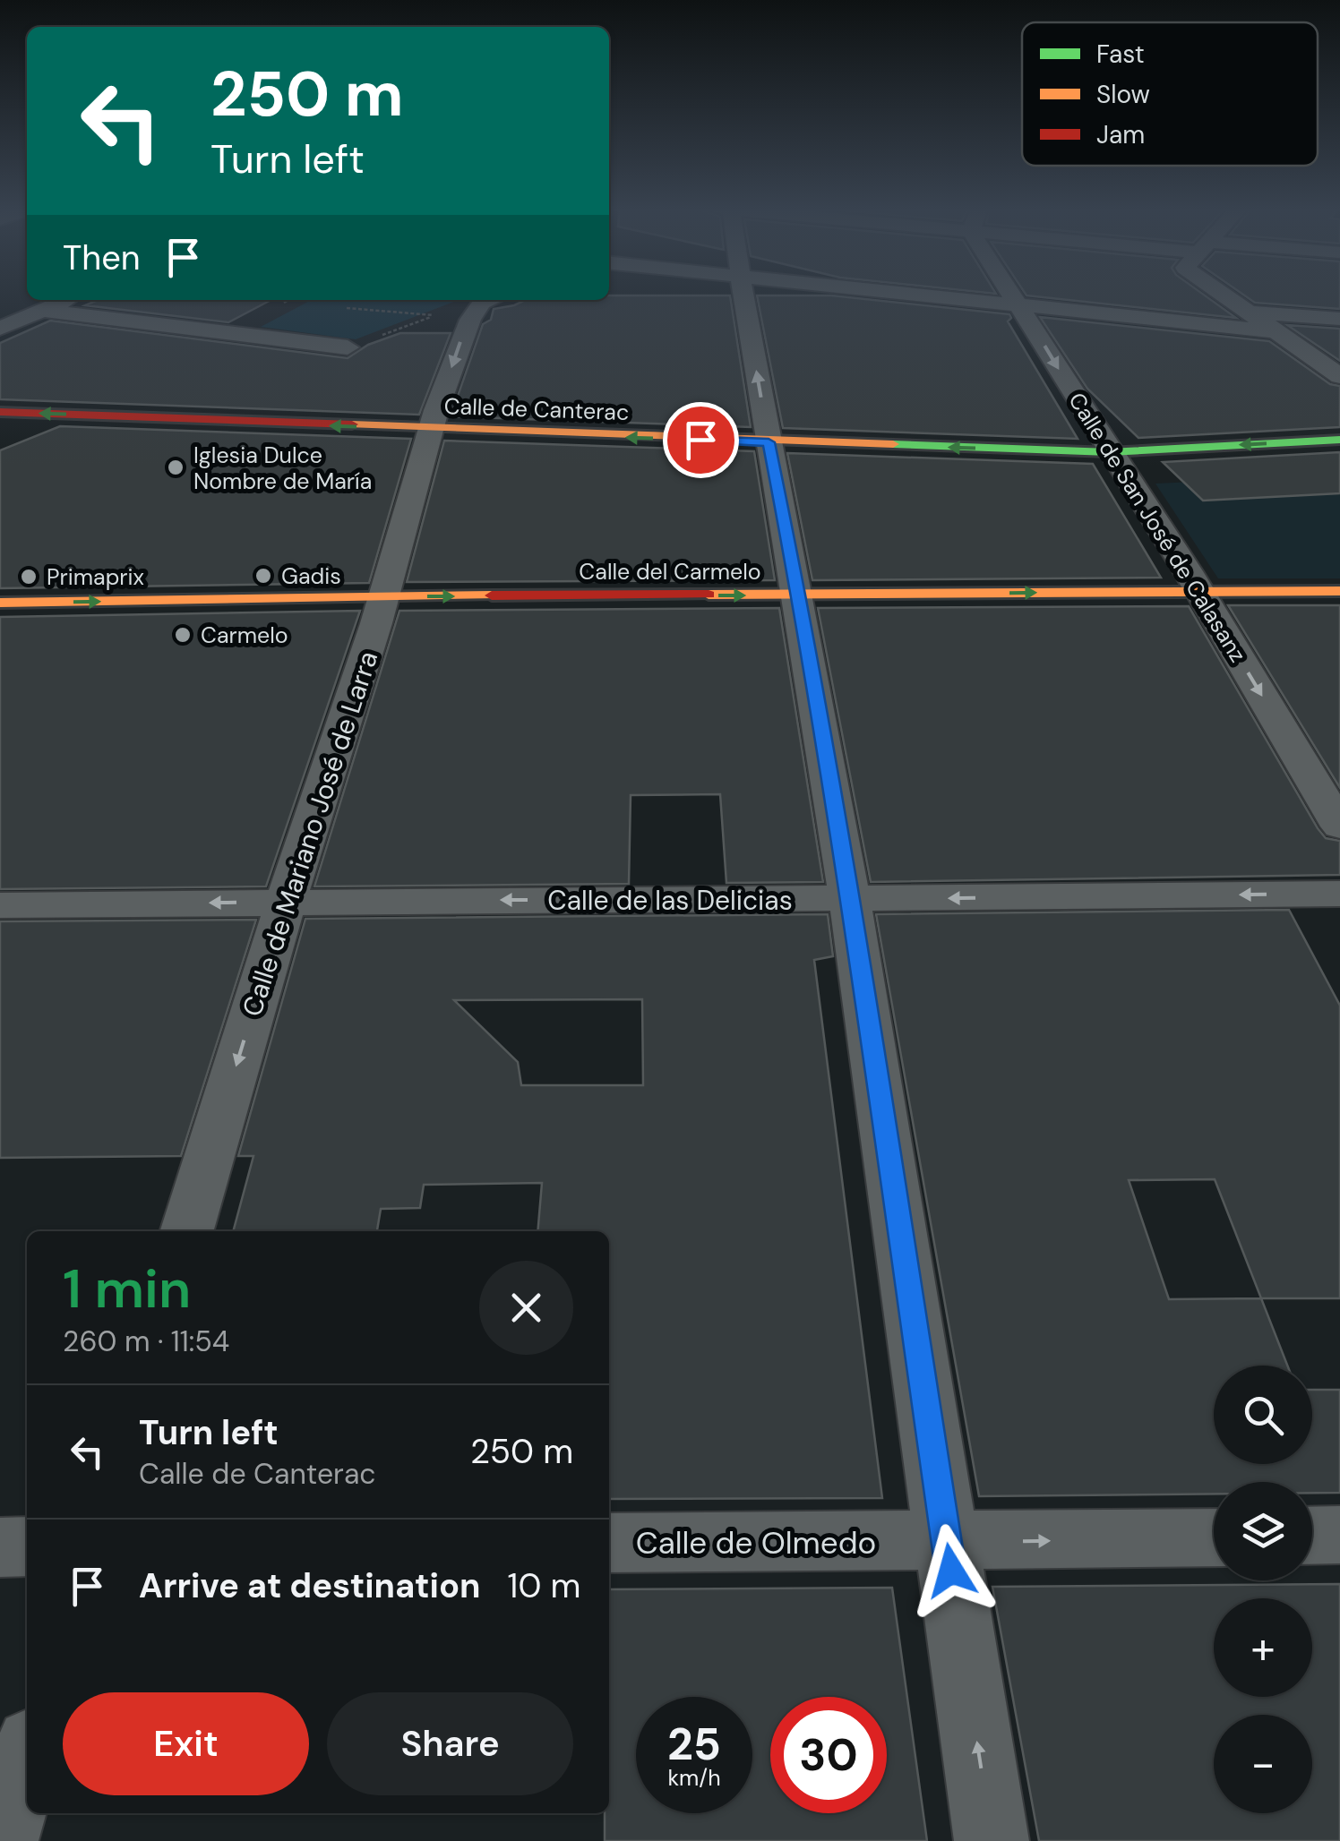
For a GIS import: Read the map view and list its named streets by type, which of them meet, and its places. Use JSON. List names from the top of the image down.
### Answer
{
  "streets": {
    "street": [
      "Calle de Canterac",
      "Calle de San José de Calasanz",
      "Calle del Carmelo",
      "Calle de Mariano José de Larra",
      "Calle de las Delicias",
      "Calle de Olmedo"
    ]
  },
  "crossings": [
    ["Calle de Canterac", "Calle de San José de Calasanz"],
    ["Calle de Canterac", "Calle de Mariano José de Larra"],
    ["Calle de San José de Calasanz", "Calle del Carmelo"],
    ["Calle del Carmelo", "Calle de Mariano José de Larra"],
    ["Calle de Mariano José de Larra", "Calle de las Delicias"]
  ],
  "one_way": [
    "Calle del Carmelo",
    "Calle de Mariano José de Larra",
    "Calle de las Delicias",
    "Calle de Olmedo"
  ],
  "places": [
    "Iglesia Dulce Nombre de María",
    "Gadis",
    "Primaprix",
    "Carmelo"
  ],
  "legend": ["Fast", "Slow", "Jam"],
  "page": {
    "turn": ["250 m", "Turn left"],
    "then": "Then",
    "heading": ["1 min", "260 m · 11:54"],
    "map_buttons": ["+", "−"],
    "list": [
      {
        "name": "Turn left",
        "note": "Calle de Canterac",
        "value": "250 m"
      },
      {
        "name": "Arrive at destination",
        "value": "10 m"
      }
    ],
    "buttons": ["Exit", "Share"],
    "speed": "25 km/h",
    "limit": "30"
  }
}
